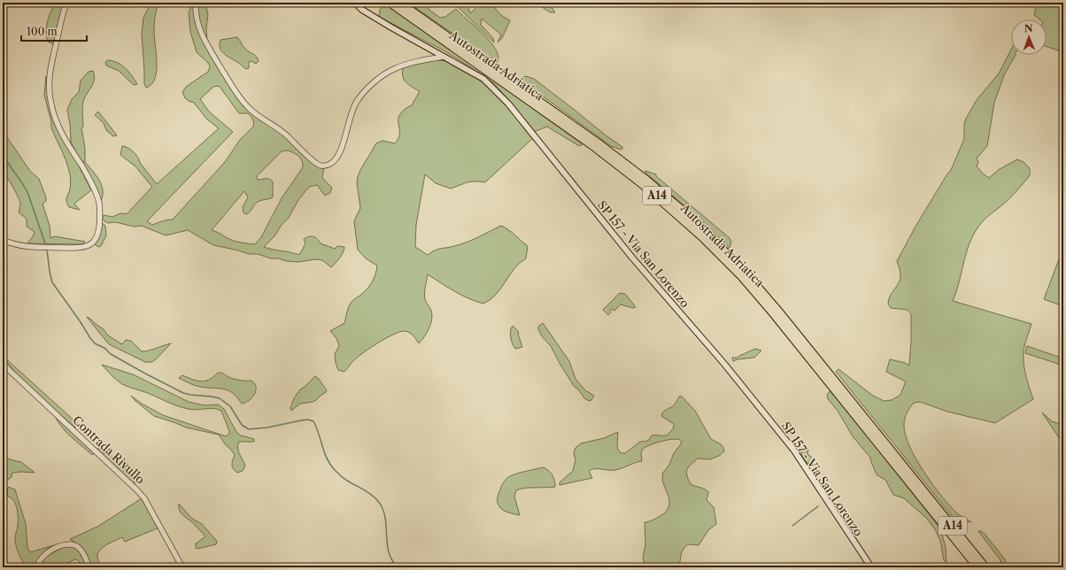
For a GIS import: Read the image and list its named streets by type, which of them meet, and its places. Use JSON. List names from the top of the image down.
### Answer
{
  "streets": {
    "highway": ["Autostrada Adriatica", "A14"],
    "main road": ["SP 157 - Via San Lorenzo"],
    "street": ["Contrada Rivullo"]
  },
  "scale_bar": "100 m",
  "north": "top"
}
